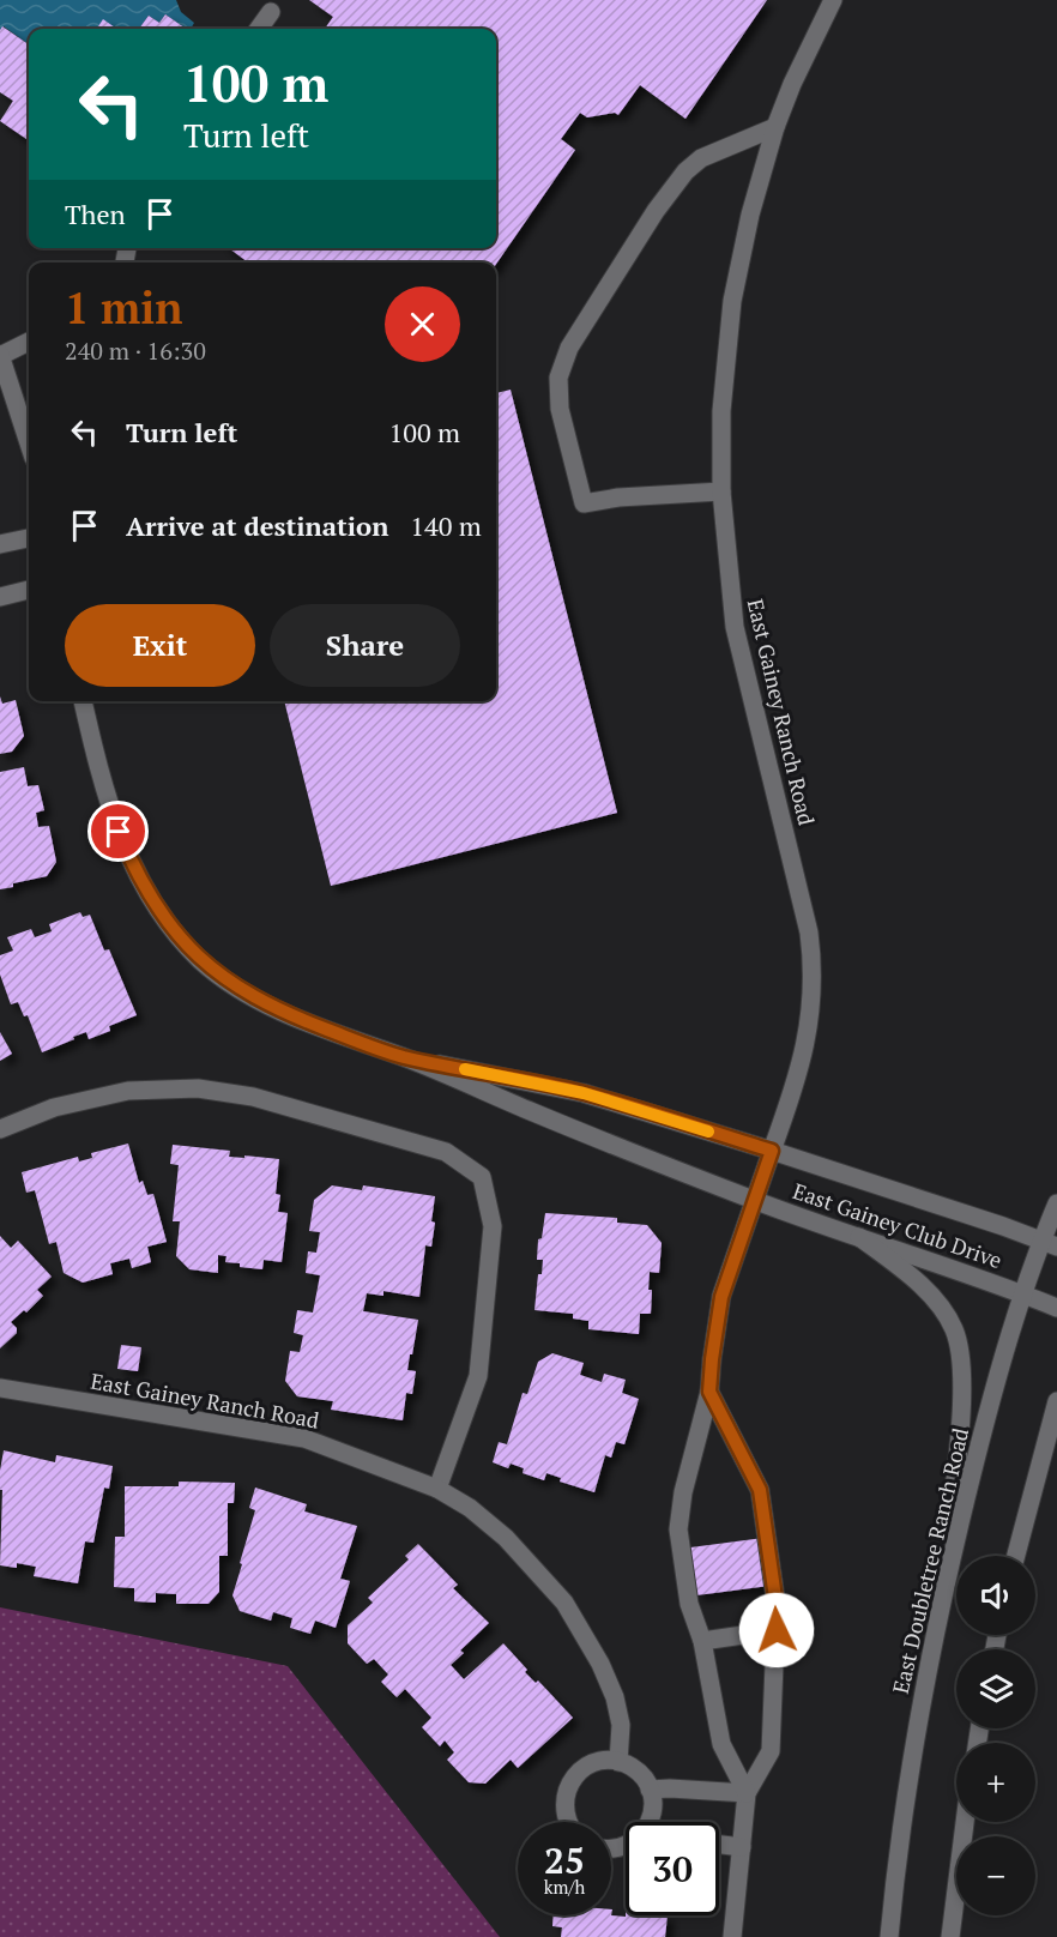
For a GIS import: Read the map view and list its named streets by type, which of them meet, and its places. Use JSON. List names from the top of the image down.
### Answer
{
  "streets": {
    "street": ["East Gainey Ranch Road", "East Gainey Club Drive", "East Doubletree Ranch Road"]
  },
  "crossings": [
    ["East Gainey Ranch Road", "East Gainey Club Drive"],
    ["East Gainey Club Drive", "East Doubletree Ranch Road"]
  ],
  "page": {
    "turn": ["100 m", "Turn left"],
    "then": "Then",
    "heading": ["1 min", "240 m · 16:30"],
    "list": [
      {
        "name": "Turn left",
        "value": "100 m"
      },
      {
        "name": "Arrive at destination",
        "value": "140 m"
      }
    ],
    "buttons": ["Exit", "Share"],
    "map_buttons": ["+", "−"],
    "speed": "25 km/h",
    "limit": "30"
  }
}
